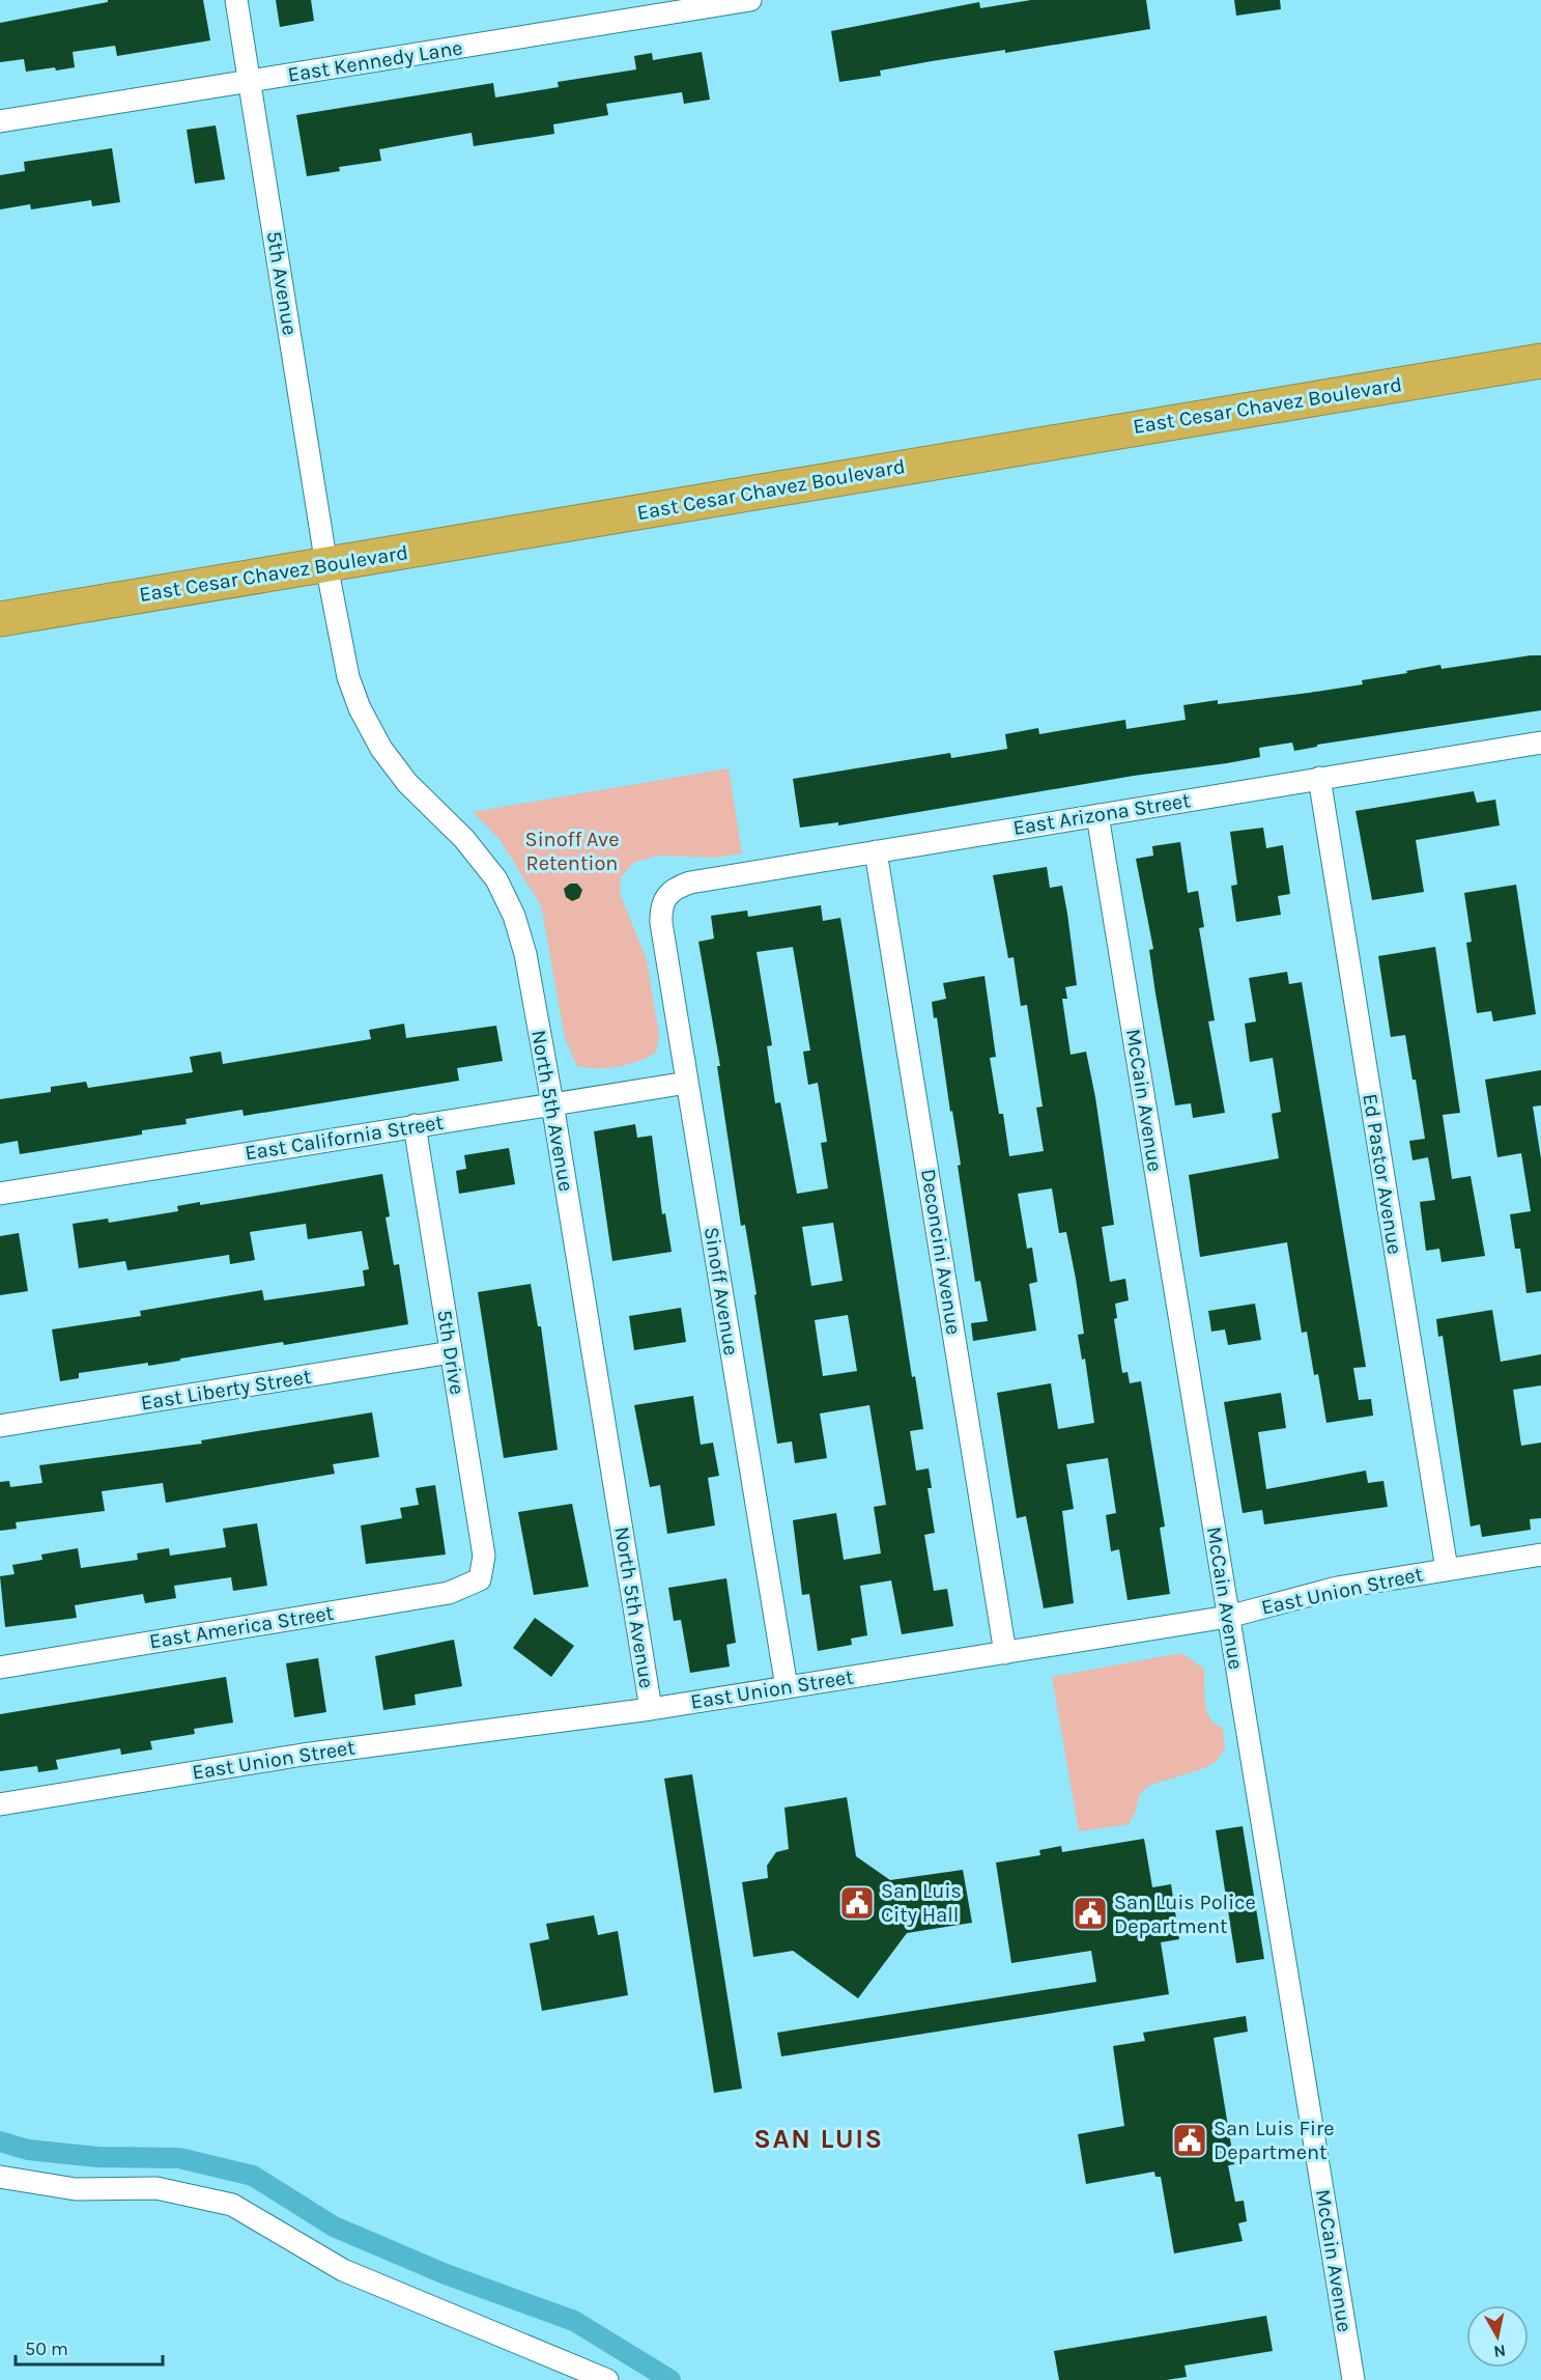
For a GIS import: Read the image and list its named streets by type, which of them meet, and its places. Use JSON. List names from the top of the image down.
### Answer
{
  "streets": {
    "highway": ["East Cesar Chavez Boulevard"],
    "street": [
      "East Kennedy Lane",
      "5th Avenue",
      "East Arizona Street",
      "McCain Avenue",
      "North 5th Avenue",
      "East California Street",
      "Ed Pastor Avenue",
      "Deconcini Avenue",
      "Sinoff Avenue",
      "5th Drive",
      "East Liberty Street",
      "East Union Street",
      "East America Street"
    ]
  },
  "crossings": [
    ["East Kennedy Lane", "5th Avenue"],
    ["5th Avenue", "East Cesar Chavez Boulevard"],
    ["5th Avenue", "North 5th Avenue"],
    ["East Cesar Chavez Boulevard", "North 5th Avenue"],
    ["East Arizona Street", "McCain Avenue"],
    ["East Arizona Street", "Ed Pastor Avenue"],
    ["East Arizona Street", "Deconcini Avenue"],
    ["East Arizona Street", "Sinoff Avenue"],
    ["McCain Avenue", "East Union Street"],
    ["North 5th Avenue", "East California Street"],
    ["North 5th Avenue", "East Union Street"],
    ["East California Street", "Sinoff Avenue"],
    ["East California Street", "5th Drive"],
    ["Ed Pastor Avenue", "East Union Street"],
    ["Deconcini Avenue", "East Union Street"],
    ["Sinoff Avenue", "East Union Street"],
    ["5th Drive", "East Liberty Street"],
    ["5th Drive", "East America Street"]
  ],
  "districts": ["SAN LUIS"],
  "parks": ["Sinoff Ave Retention"],
  "places": {
    "public building": ["San Luis City Hall", "San Luis Police Department", "San Luis Fire Department"]
  },
  "scale_bar": "50 m",
  "north": "bottom"
}
